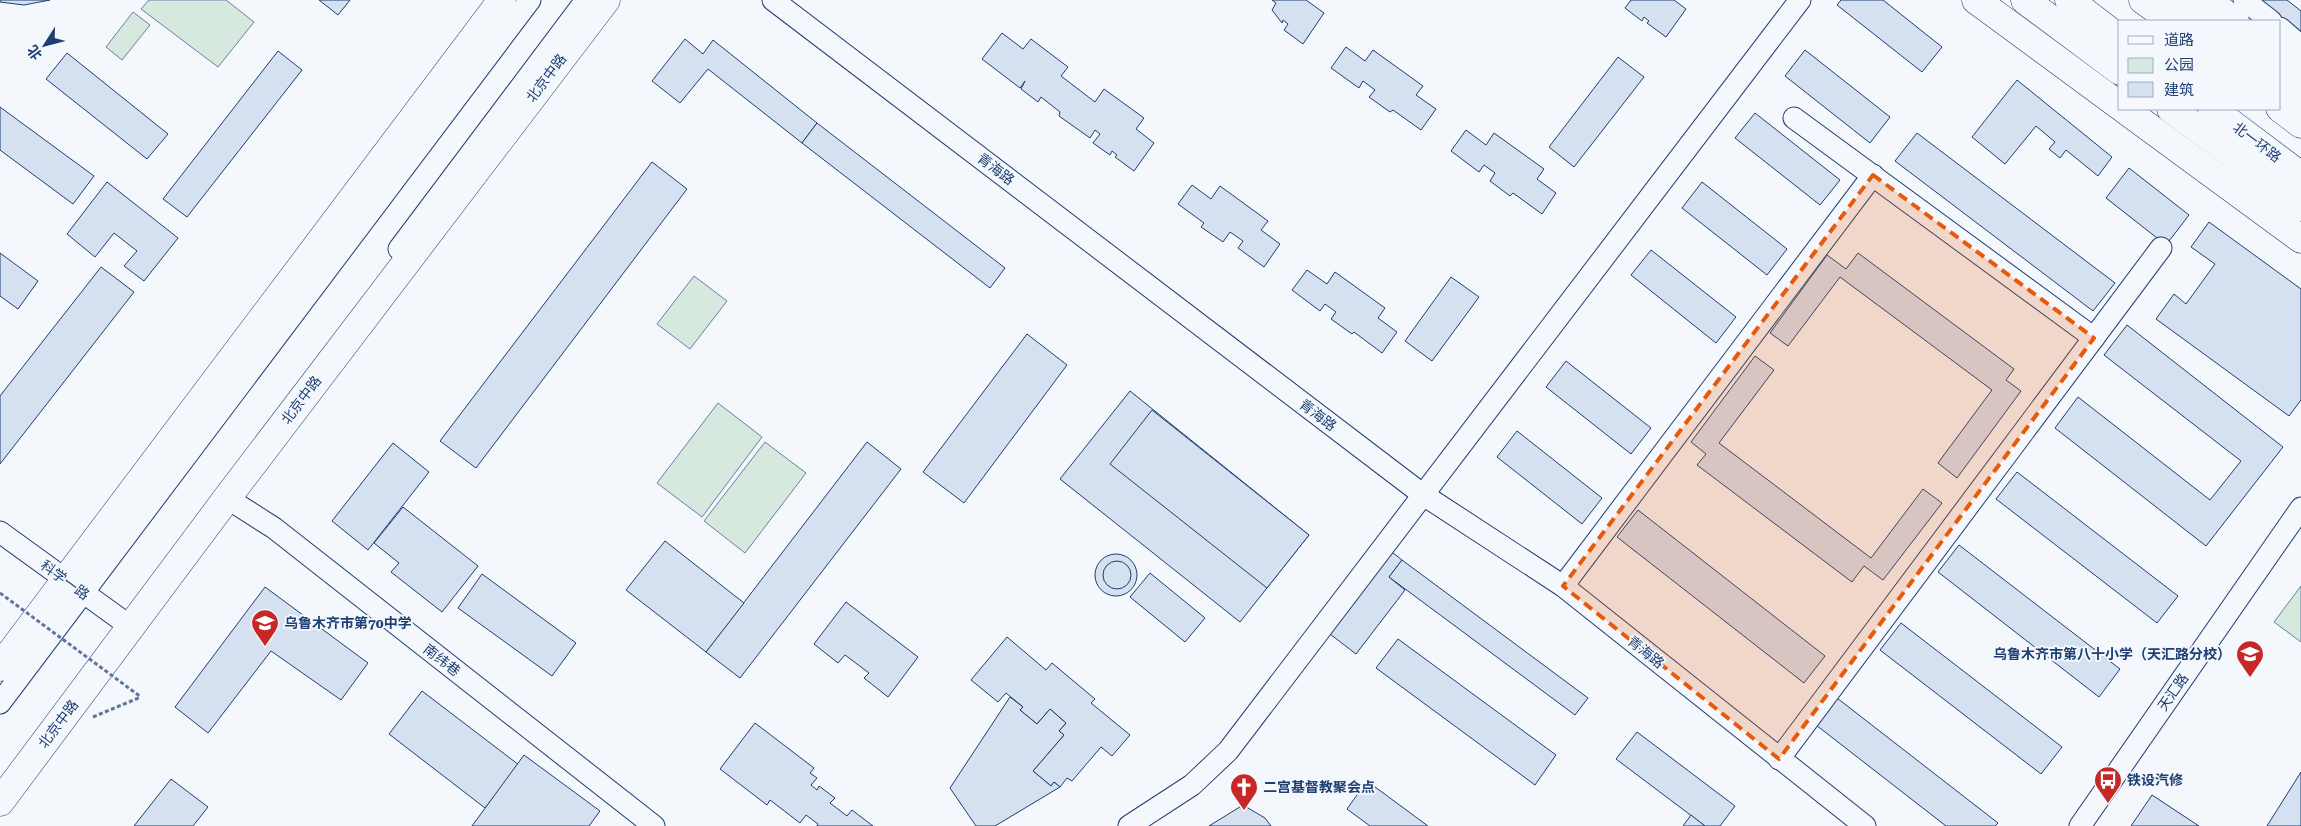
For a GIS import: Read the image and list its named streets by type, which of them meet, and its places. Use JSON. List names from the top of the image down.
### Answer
{
  "streets": {
    "main road": ["北京中路", "北一环路"],
    "street": [
      "青海路",
      "科学一路",
      "南纬巷",
      "天汇路"
    ]
  },
  "crossings": [
    ["北京中路", "科学一路"],
    ["北京中路", "南纬巷"]
  ],
  "places": {
    "school or university": ["乌鲁木齐市第70中学", "乌鲁木齐市第八十小学（天汇路分校）"],
    "bus stop": ["铁设汽修"],
    "church": ["二宫基督教聚会点"]
  },
  "legend": ["道路", "公园", "建筑"],
  "north": "bottom left"
}
